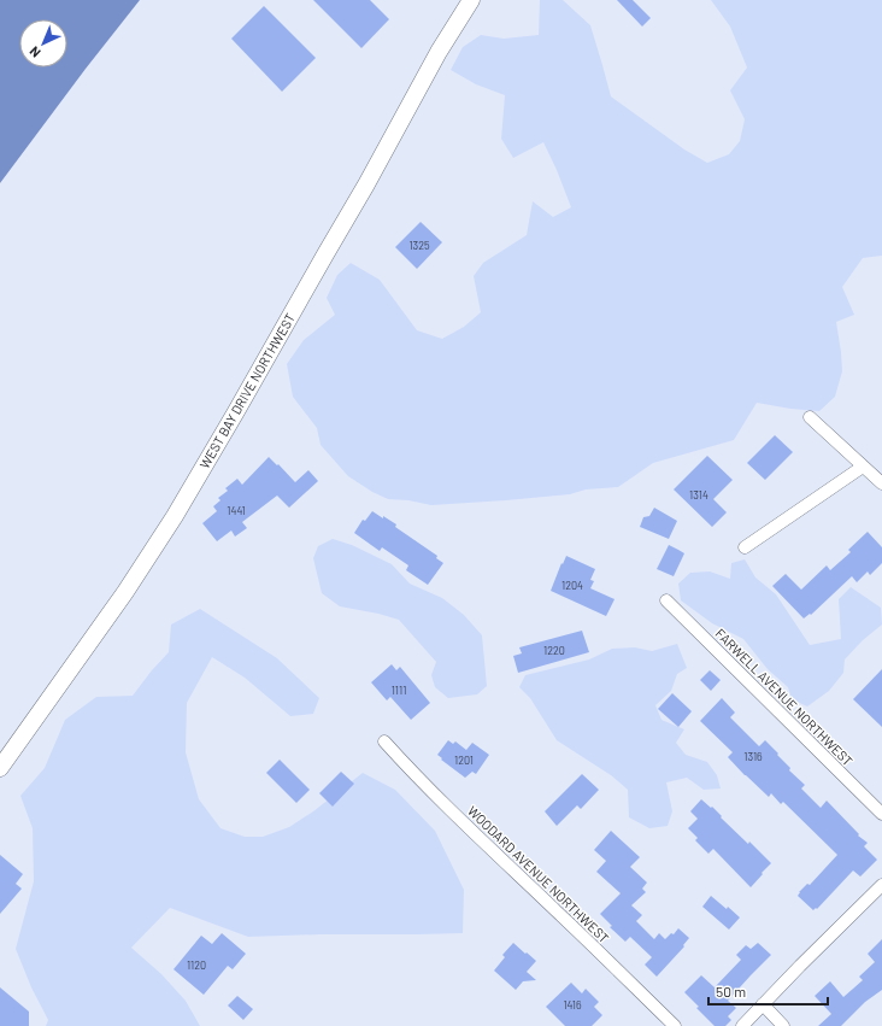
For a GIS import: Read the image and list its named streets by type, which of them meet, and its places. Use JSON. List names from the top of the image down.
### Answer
{
  "streets": {
    "street": ["WEST BAY DRIVE NORTHWEST", "FARWELL AVENUE NORTHWEST", "WOODARD AVENUE NORTHWEST"]
  },
  "house_numbers": [
    "1325",
    "1314",
    "1441",
    "1204",
    "1220",
    "1111",
    "1316",
    "1201",
    "1120",
    "1416"
  ],
  "scale_bar": "50 m",
  "north": "bottom left"
}
